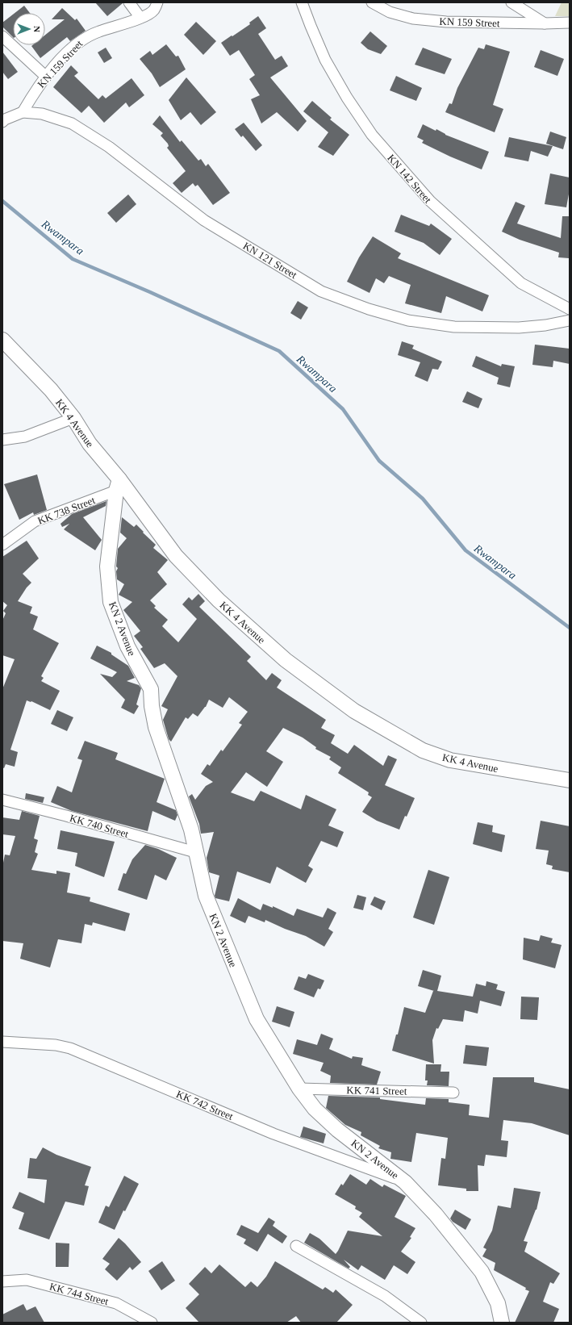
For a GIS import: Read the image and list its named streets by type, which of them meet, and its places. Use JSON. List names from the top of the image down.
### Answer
{
  "streets": {
    "street": [
      "KN 159 Street",
      "KN 142 Street",
      "KN 121 Street",
      "KK 4 Avenue",
      "KK 738 Street",
      "KN 2 Avenue",
      "KK 740 Street",
      "KK 741 Street",
      "KK 742 Street",
      "KK 744 Street"
    ]
  },
  "crossings": [
    ["KN 159 Street", "KN 121 Street"],
    ["KK 4 Avenue", "KK 738 Street"],
    ["KK 4 Avenue", "KN 2 Avenue"],
    ["KK 738 Street", "KN 2 Avenue"],
    ["KN 2 Avenue", "KK 740 Street"],
    ["KN 2 Avenue", "KK 741 Street"],
    ["KN 2 Avenue", "KK 742 Street"]
  ],
  "water": ["Rwampara"],
  "north": "right"
}
